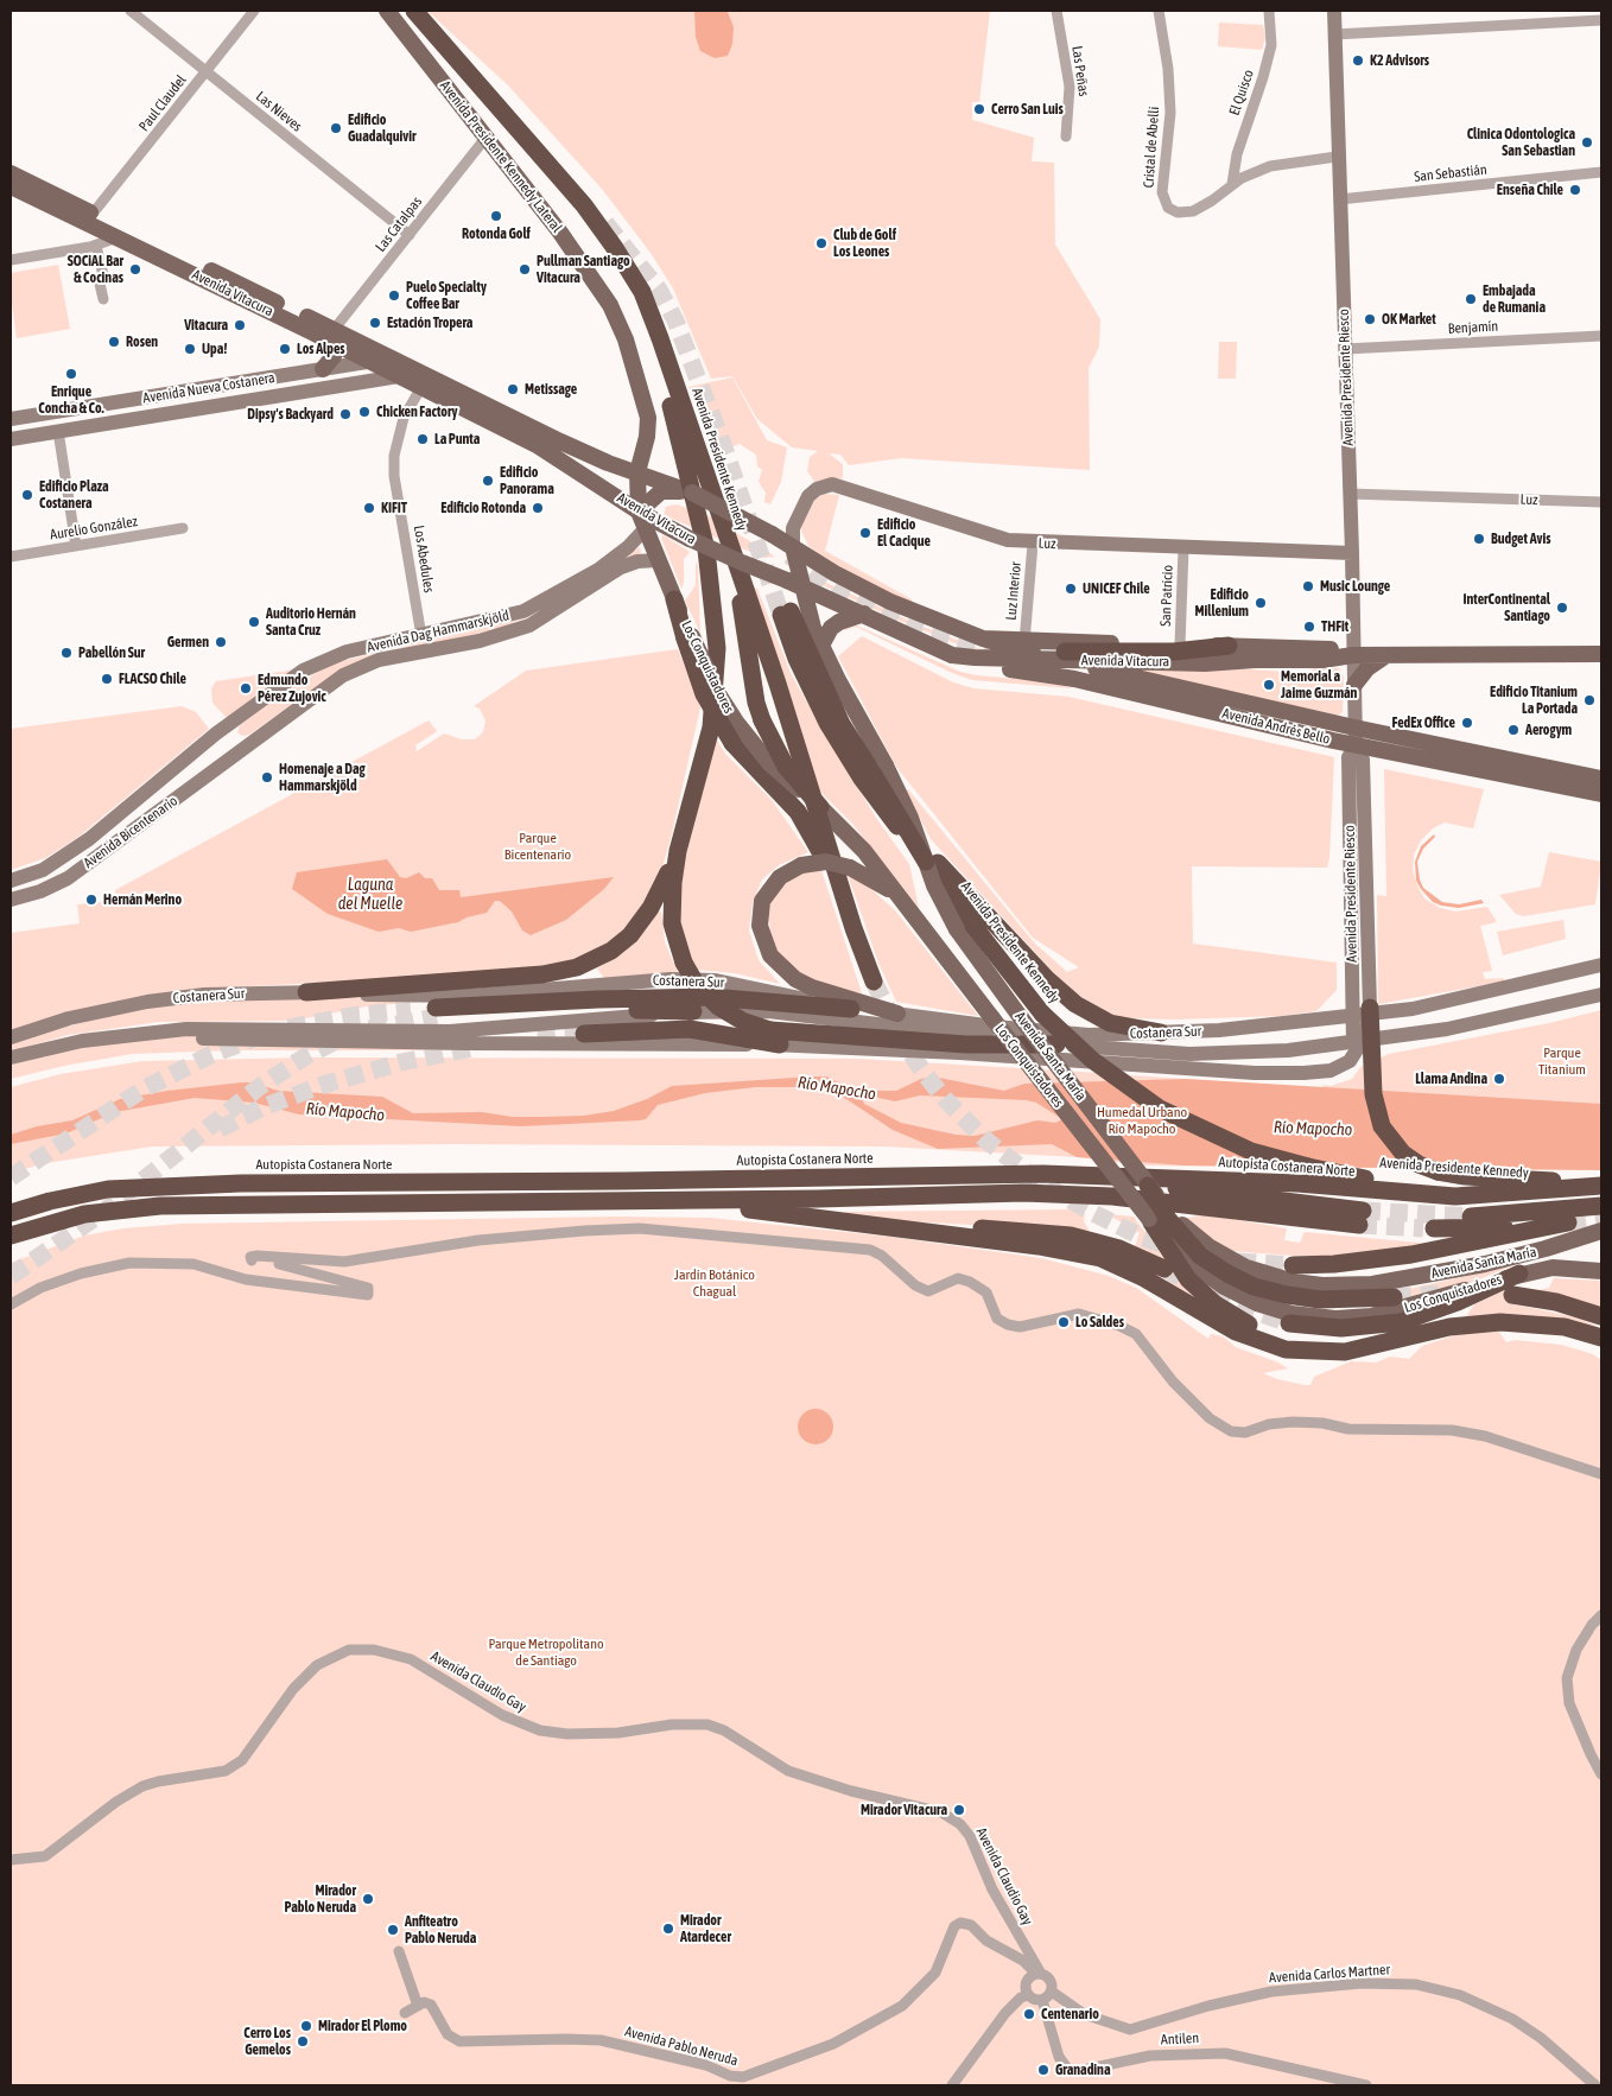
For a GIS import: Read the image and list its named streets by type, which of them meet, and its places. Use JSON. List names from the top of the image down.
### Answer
{
  "streets": {
    "highway": ["Avenida Presidente Kennedy", "Autopista Costanera Norte"],
    "main road": [
      "Avenida Presidente Kennedy Lateral",
      "Avenida Vitacura",
      "Avenida Presidente Riesco",
      "Avenida Nueva Costanera",
      "Luz",
      "Avenida Dag Hammarskjöld",
      "Los Conquistadores",
      "Avenida Andrés Bello",
      "Avenida Bicentenario",
      "Costanera Sur",
      "Avenida Santa María"
    ],
    "street": [
      "Las Peñas",
      "El Quisco",
      "Paul Claudel",
      "Las Nieves",
      "Cristal de Abelli",
      "San Sebastián",
      "Las Catalpas",
      "Benjamín",
      "Aurelio González",
      "Los Abedules",
      "Luz Interior",
      "San Patricio",
      "Avenida Claudio Gay",
      "Avenida Carlos Martner",
      "Antilen",
      "Avenida Pablo Neruda"
    ]
  },
  "crossings": [
    ["El Quisco", "Cristal de Abelli"],
    ["Paul Claudel", "Las Nieves"],
    ["Paul Claudel", "Avenida Vitacura"],
    ["Las Nieves", "Las Catalpas"],
    ["Cristal de Abelli", "Avenida Presidente Riesco"],
    ["Avenida Presidente Kennedy Lateral", "Las Catalpas"],
    ["Avenida Presidente Kennedy Lateral", "Avenida Vitacura"],
    ["San Sebastián", "Avenida Presidente Riesco"],
    ["Las Catalpas", "Avenida Vitacura"],
    ["Avenida Vitacura", "Avenida Presidente Riesco"],
    ["Avenida Vitacura", "Avenida Nueva Costanera"],
    ["Avenida Vitacura", "Luz"],
    ["Avenida Vitacura", "Los Abedules"],
    ["Avenida Vitacura", "Luz Interior"],
    ["Avenida Vitacura", "San Patricio"],
    ["Avenida Vitacura", "Avenida Andrés Bello"],
    ["Benjamín", "Avenida Presidente Riesco"],
    ["Avenida Presidente Riesco", "Luz"],
    ["Avenida Presidente Riesco", "Avenida Andrés Bello"],
    ["Avenida Presidente Riesco", "Costanera Sur"],
    ["Avenida Presidente Kennedy", "Autopista Costanera Norte"],
    ["Luz", "Luz Interior"],
    ["Luz", "San Patricio"],
    ["Los Abedules", "Avenida Dag Hammarskjöld"],
    ["Avenida Dag Hammarskjöld", "Avenida Bicentenario"],
    ["Los Conquistadores", "Avenida Santa María"],
    ["Avenida Claudio Gay", "Avenida Carlos Martner"],
    ["Avenida Claudio Gay", "Antilen"],
    ["Avenida Claudio Gay", "Avenida Pablo Neruda"],
    ["Avenida Carlos Martner", "Antilen"],
    ["Avenida Carlos Martner", "Avenida Pablo Neruda"],
    ["Antilen", "Avenida Pablo Neruda"]
  ],
  "water": ["Laguna del Muelle", "Río Mapocho"],
  "parks": [
    "Parque Bicentenario",
    "Parque Titanium",
    "Humedal Urbano Río Mapocho",
    "Jardín Botánico Chagual",
    "Parque Metropolitano de Santiago"
  ],
  "places": [
    "K2 Advisors",
    "Cerro San Luis",
    "Edificio Guadalquivir",
    "Clinica Odontologica San Sebastian",
    "Enseña Chile",
    "Rotonda Golf",
    "Club de Golf Los Leones",
    "SOCiAL Bar & Cocinas",
    "Pullman Santiago Vitacura",
    "Puelo Specialty Coffee Bar",
    "Embajada de Rumania",
    "OK Market",
    "Estación Tropera",
    "Vitacura",
    "Rosen",
    "Upa!",
    "Los Alpes",
    "Enrique Concha & Co.",
    "Metissage",
    "Chicken Factory",
    "Dipsy's Backyard",
    "La Punta",
    "Edificio Panorama",
    "Edificio Plaza Costanera",
    "KIFIT",
    "Edificio Rotonda",
    "Edificio El Cacique",
    "Budget Avis",
    "Music Lounge",
    "UNICEF Chile",
    "Edificio Millenium",
    "InterContinental Santiago",
    "Auditorio Hernán Santa Cruz",
    "THFit",
    "Germen",
    "Pabellón Sur",
    "FLACSO Chile",
    "Memorial a Jaime Guzmán",
    "Edmundo Pérez Zujovic",
    "Edificio Titanium La Portada",
    "FedEx Office",
    "Aerogym",
    "Homenaje a Dag Hammarskjöld",
    "Hernán Merino",
    "Llama Andina",
    "Lo Saldes",
    "Mirador Vitacura",
    "Mirador Pablo Neruda",
    "Mirador Atardecer",
    "Anfiteatro Pablo Neruda",
    "Centenario",
    "Mirador El Plomo",
    "Cerro Los Gemelos",
    "Granadina"
  ]
}
